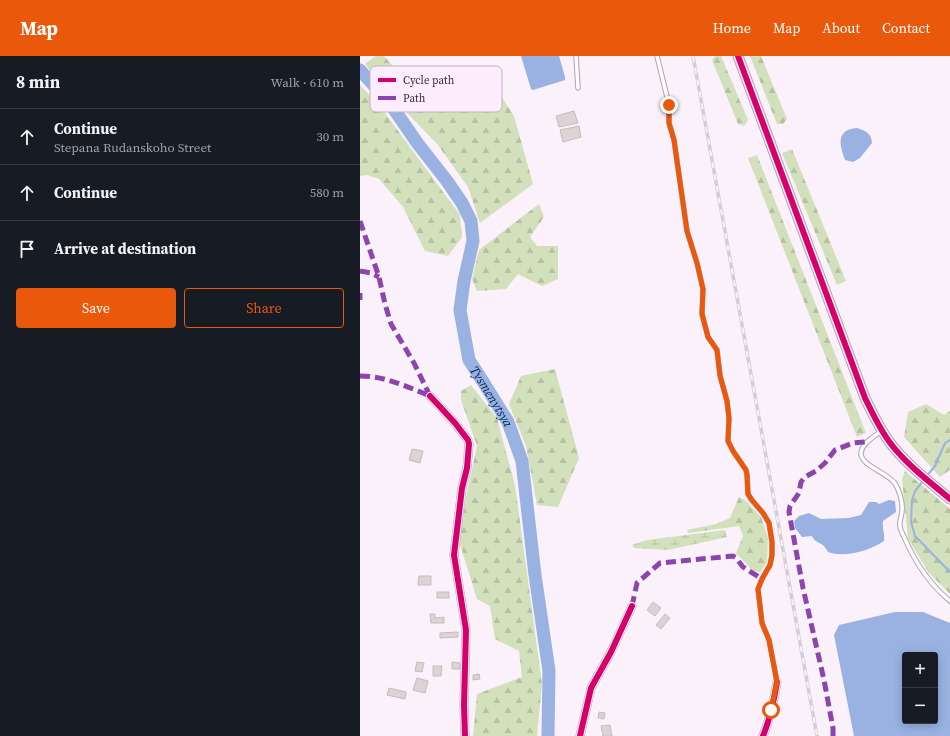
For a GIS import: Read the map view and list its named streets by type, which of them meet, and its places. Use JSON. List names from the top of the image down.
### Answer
{
  "water": ["Tysmenytsya"],
  "legend": ["Cycle path", "Path"],
  "page": {
    "header": "Map",
    "nav": [
      "Home",
      "Map",
      "About",
      "Contact"
    ],
    "heading": ["8 min", "Walk · 610 m"],
    "list": [
      ["Continue", "Stepana Rudanskoho Street", "30 m"],
      ["Continue", "580 m"],
      "Arrive at destination"
    ],
    "buttons": ["Save", "Share"],
    "map_buttons": ["+", "−"]
  }
}
